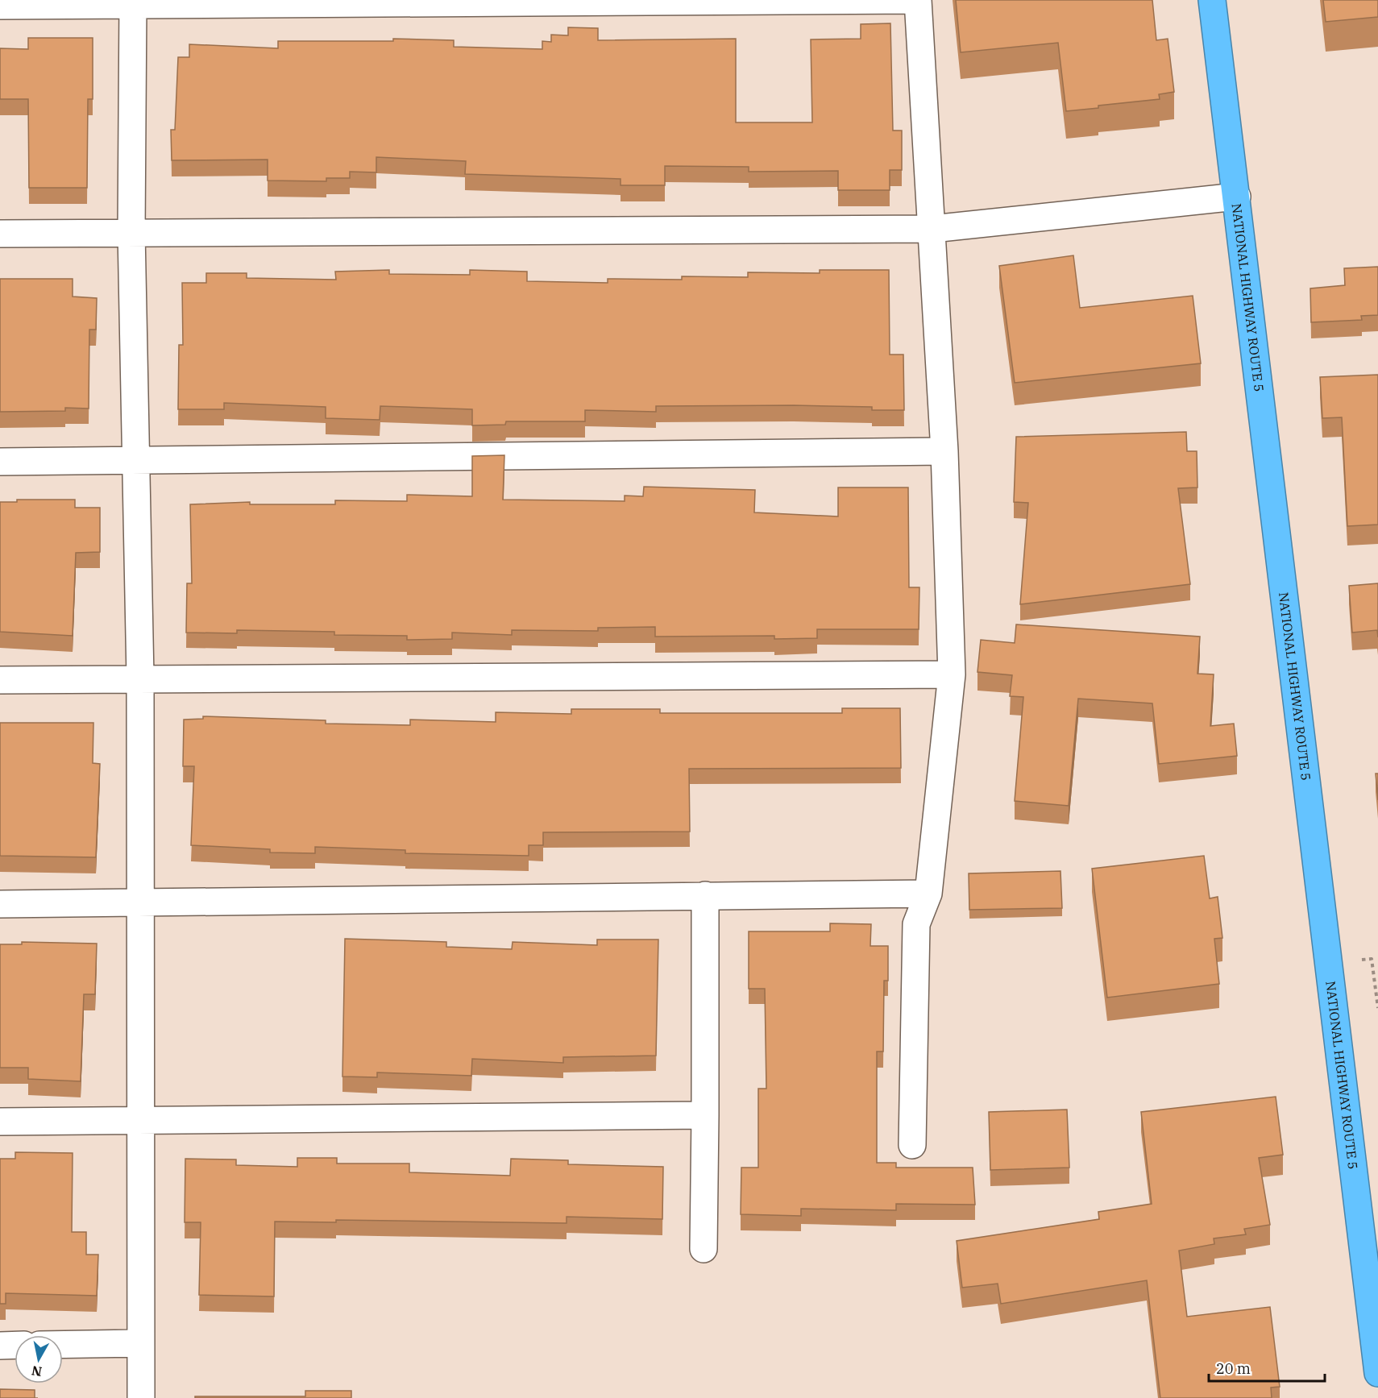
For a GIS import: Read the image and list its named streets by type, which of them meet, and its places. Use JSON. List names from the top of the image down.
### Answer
{
  "streets": {
    "highway": ["NATIONAL HIGHWAY ROUTE 5"]
  },
  "scale_bar": "20 m",
  "north": "bottom"
}
